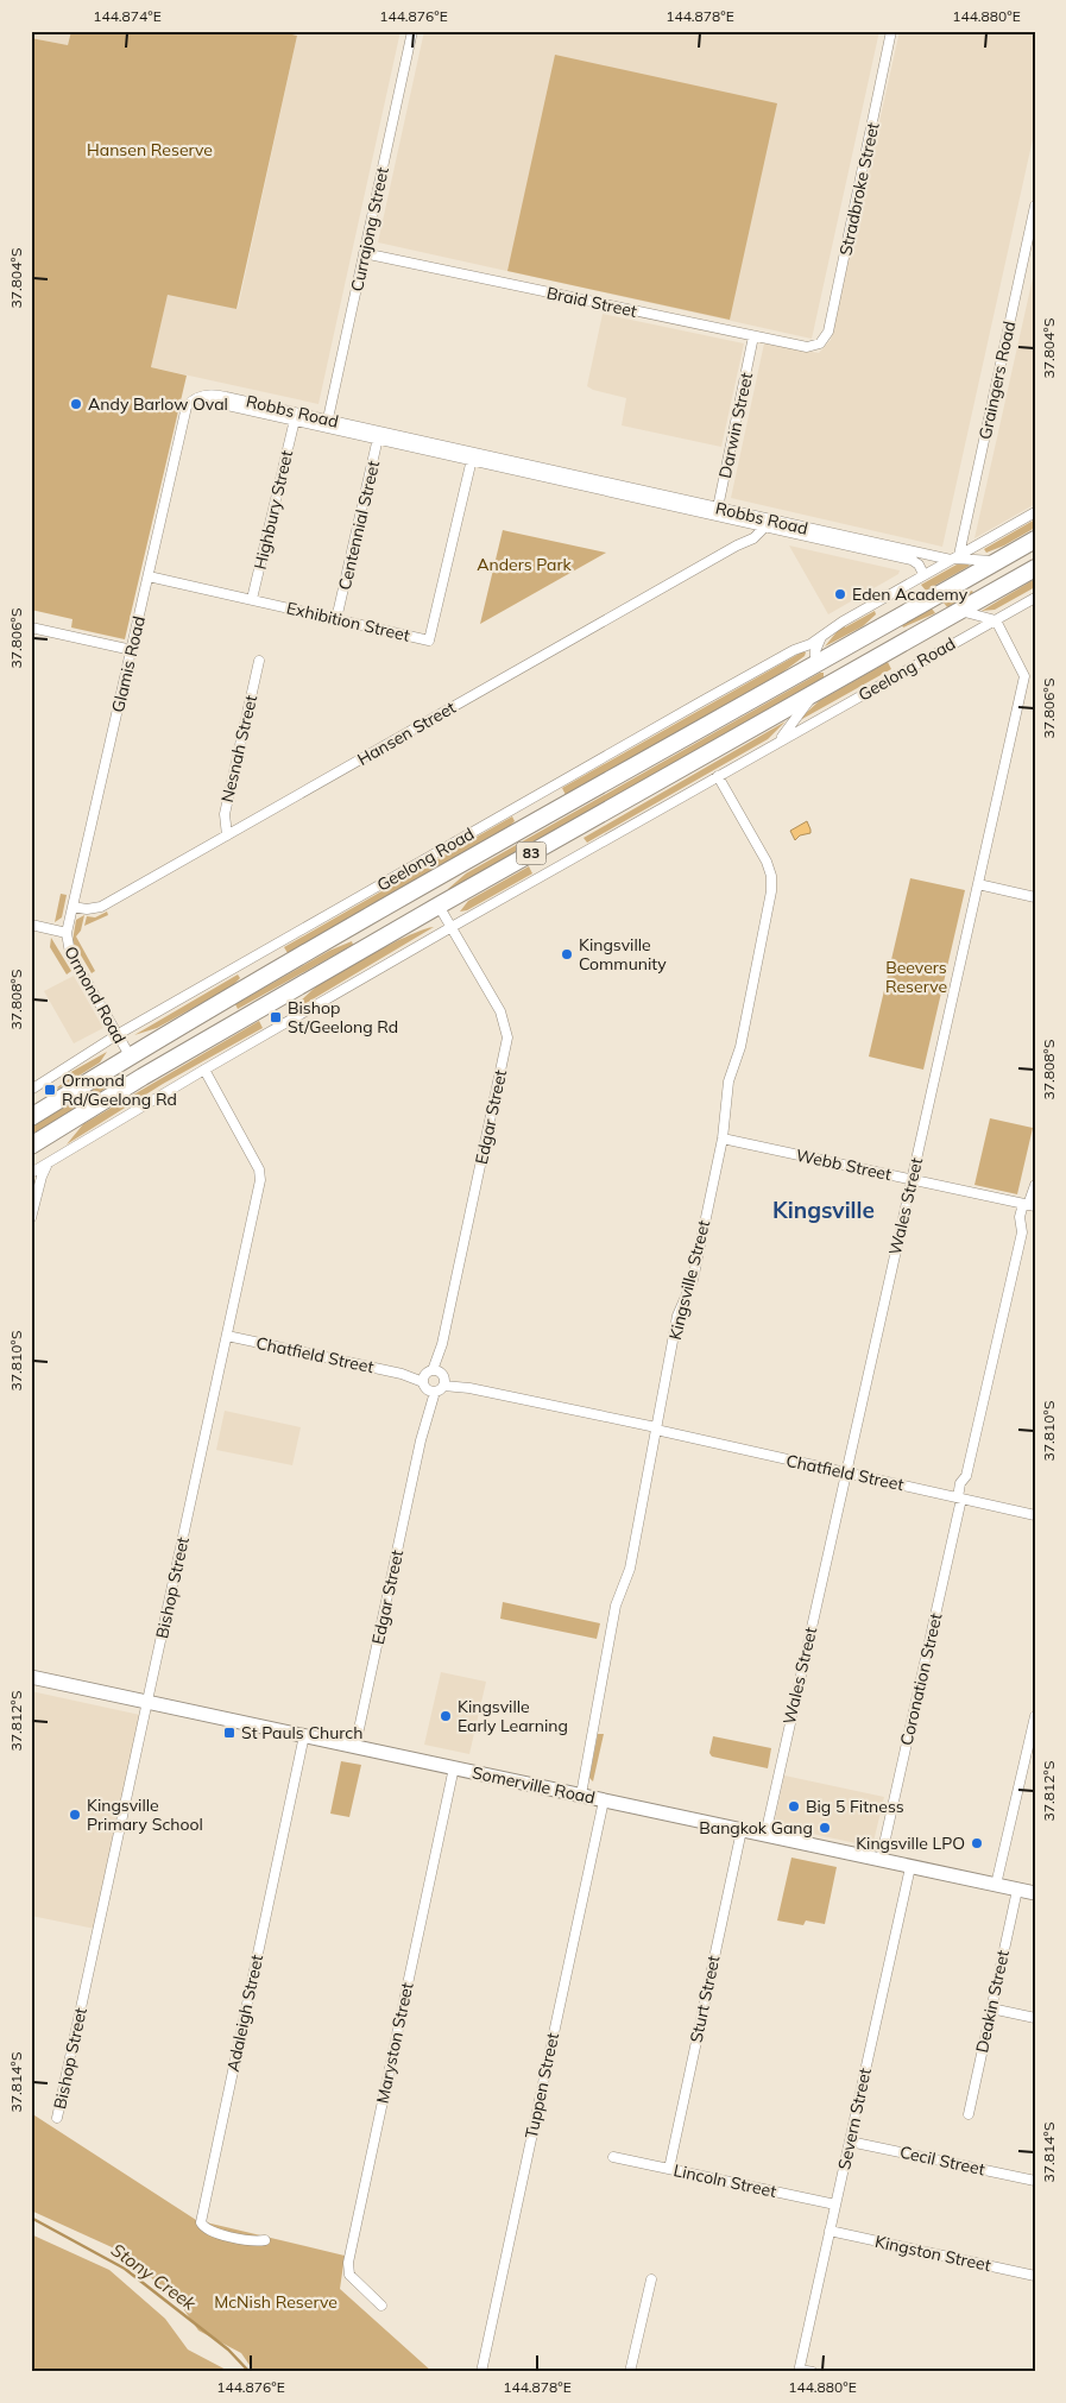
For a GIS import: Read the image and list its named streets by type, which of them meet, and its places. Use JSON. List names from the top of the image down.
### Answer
{
  "streets": {
    "highway": ["Geelong Road", "83"],
    "main road": ["Somerville Road"],
    "street": [
      "Stradbroke Street",
      "Currajong Street",
      "Braid Street",
      "Graingers Road",
      "Robbs Road",
      "Darwin Street",
      "Highbury Street",
      "Centennial Street",
      "Exhibition Street",
      "Glamis Road",
      "Hansen Street",
      "Nesnah Street",
      "Ormond Road",
      "Edgar Street",
      "Webb Street",
      "Wales Street",
      "Kingsville Street",
      "Chatfield Street",
      "Bishop Street",
      "Coronation Street",
      "Sturt Street",
      "Deakin Street",
      "Adaleigh Street",
      "Maryston Street",
      "Tuppen Street",
      "Severn Street",
      "Cecil Street",
      "Lincoln Street",
      "Kingston Street"
    ]
  },
  "crossings": [
    ["Stradbroke Street", "Braid Street"],
    ["Currajong Street", "Braid Street"],
    ["Currajong Street", "Robbs Road"],
    ["Braid Street", "Darwin Street"],
    ["Graingers Road", "Robbs Road"],
    ["Graingers Road", "Geelong Road"],
    ["Robbs Road", "Darwin Street"],
    ["Robbs Road", "Highbury Street"],
    ["Robbs Road", "Centennial Street"],
    ["Robbs Road", "Exhibition Street"],
    ["Robbs Road", "Glamis Road"],
    ["Robbs Road", "Geelong Road"],
    ["Robbs Road", "Hansen Street"],
    ["Highbury Street", "Exhibition Street"],
    ["Centennial Street", "Exhibition Street"],
    ["Exhibition Street", "Glamis Road"],
    ["Glamis Road", "Hansen Street"],
    ["Glamis Road", "Ormond Road"],
    ["Geelong Road", "Ormond Road"],
    ["Geelong Road", "Edgar Street"],
    ["Geelong Road", "Wales Street"],
    ["Geelong Road", "Kingsville Street"],
    ["Geelong Road", "Bishop Street"],
    ["Hansen Street", "Nesnah Street"],
    ["Edgar Street", "Chatfield Street"],
    ["Edgar Street", "Somerville Road"],
    ["Webb Street", "Wales Street"],
    ["Webb Street", "Kingsville Street"],
    ["Webb Street", "Coronation Street"],
    ["Wales Street", "Chatfield Street"],
    ["Wales Street", "Somerville Road"],
    ["Kingsville Street", "Chatfield Street"],
    ["Kingsville Street", "Somerville Road"],
    ["Chatfield Street", "Bishop Street"],
    ["Chatfield Street", "Coronation Street"],
    ["Bishop Street", "Somerville Road"],
    ["Coronation Street", "Somerville Road"],
    ["Somerville Road", "Sturt Street"],
    ["Somerville Road", "Deakin Street"],
    ["Somerville Road", "Adaleigh Street"],
    ["Somerville Road", "Maryston Street"],
    ["Somerville Road", "Tuppen Street"],
    ["Somerville Road", "Severn Street"],
    ["Sturt Street", "Lincoln Street"],
    ["Severn Street", "Cecil Street"],
    ["Severn Street", "Lincoln Street"],
    ["Severn Street", "Kingston Street"]
  ],
  "districts": ["Kingsville"],
  "water": ["Stony Creek"],
  "parks": [
    "Hansen Reserve",
    "Anders Park",
    "Beevers Reserve",
    "McNish Reserve"
  ],
  "places": {
    "other": [
      "Andy Barlow Oval",
      "Eden Academy",
      "Kingsville Community",
      "Kingsville Early Learning",
      "Big 5 Fitness",
      "Kingsville Primary School",
      "Bangkok Gang",
      "Kingsville LPO"
    ],
    "transit": ["Bishop St/Geelong Rd", "Ormond Rd/Geelong Rd", "St Pauls Church"]
  },
  "coordinates": [
    "144.874°E",
    "144.876°E",
    "144.878°E",
    "144.880°E",
    "37.804°S",
    "37.806°S",
    "37.808°S",
    "37.810°S",
    "37.812°S",
    "37.814°S"
  ]
}
